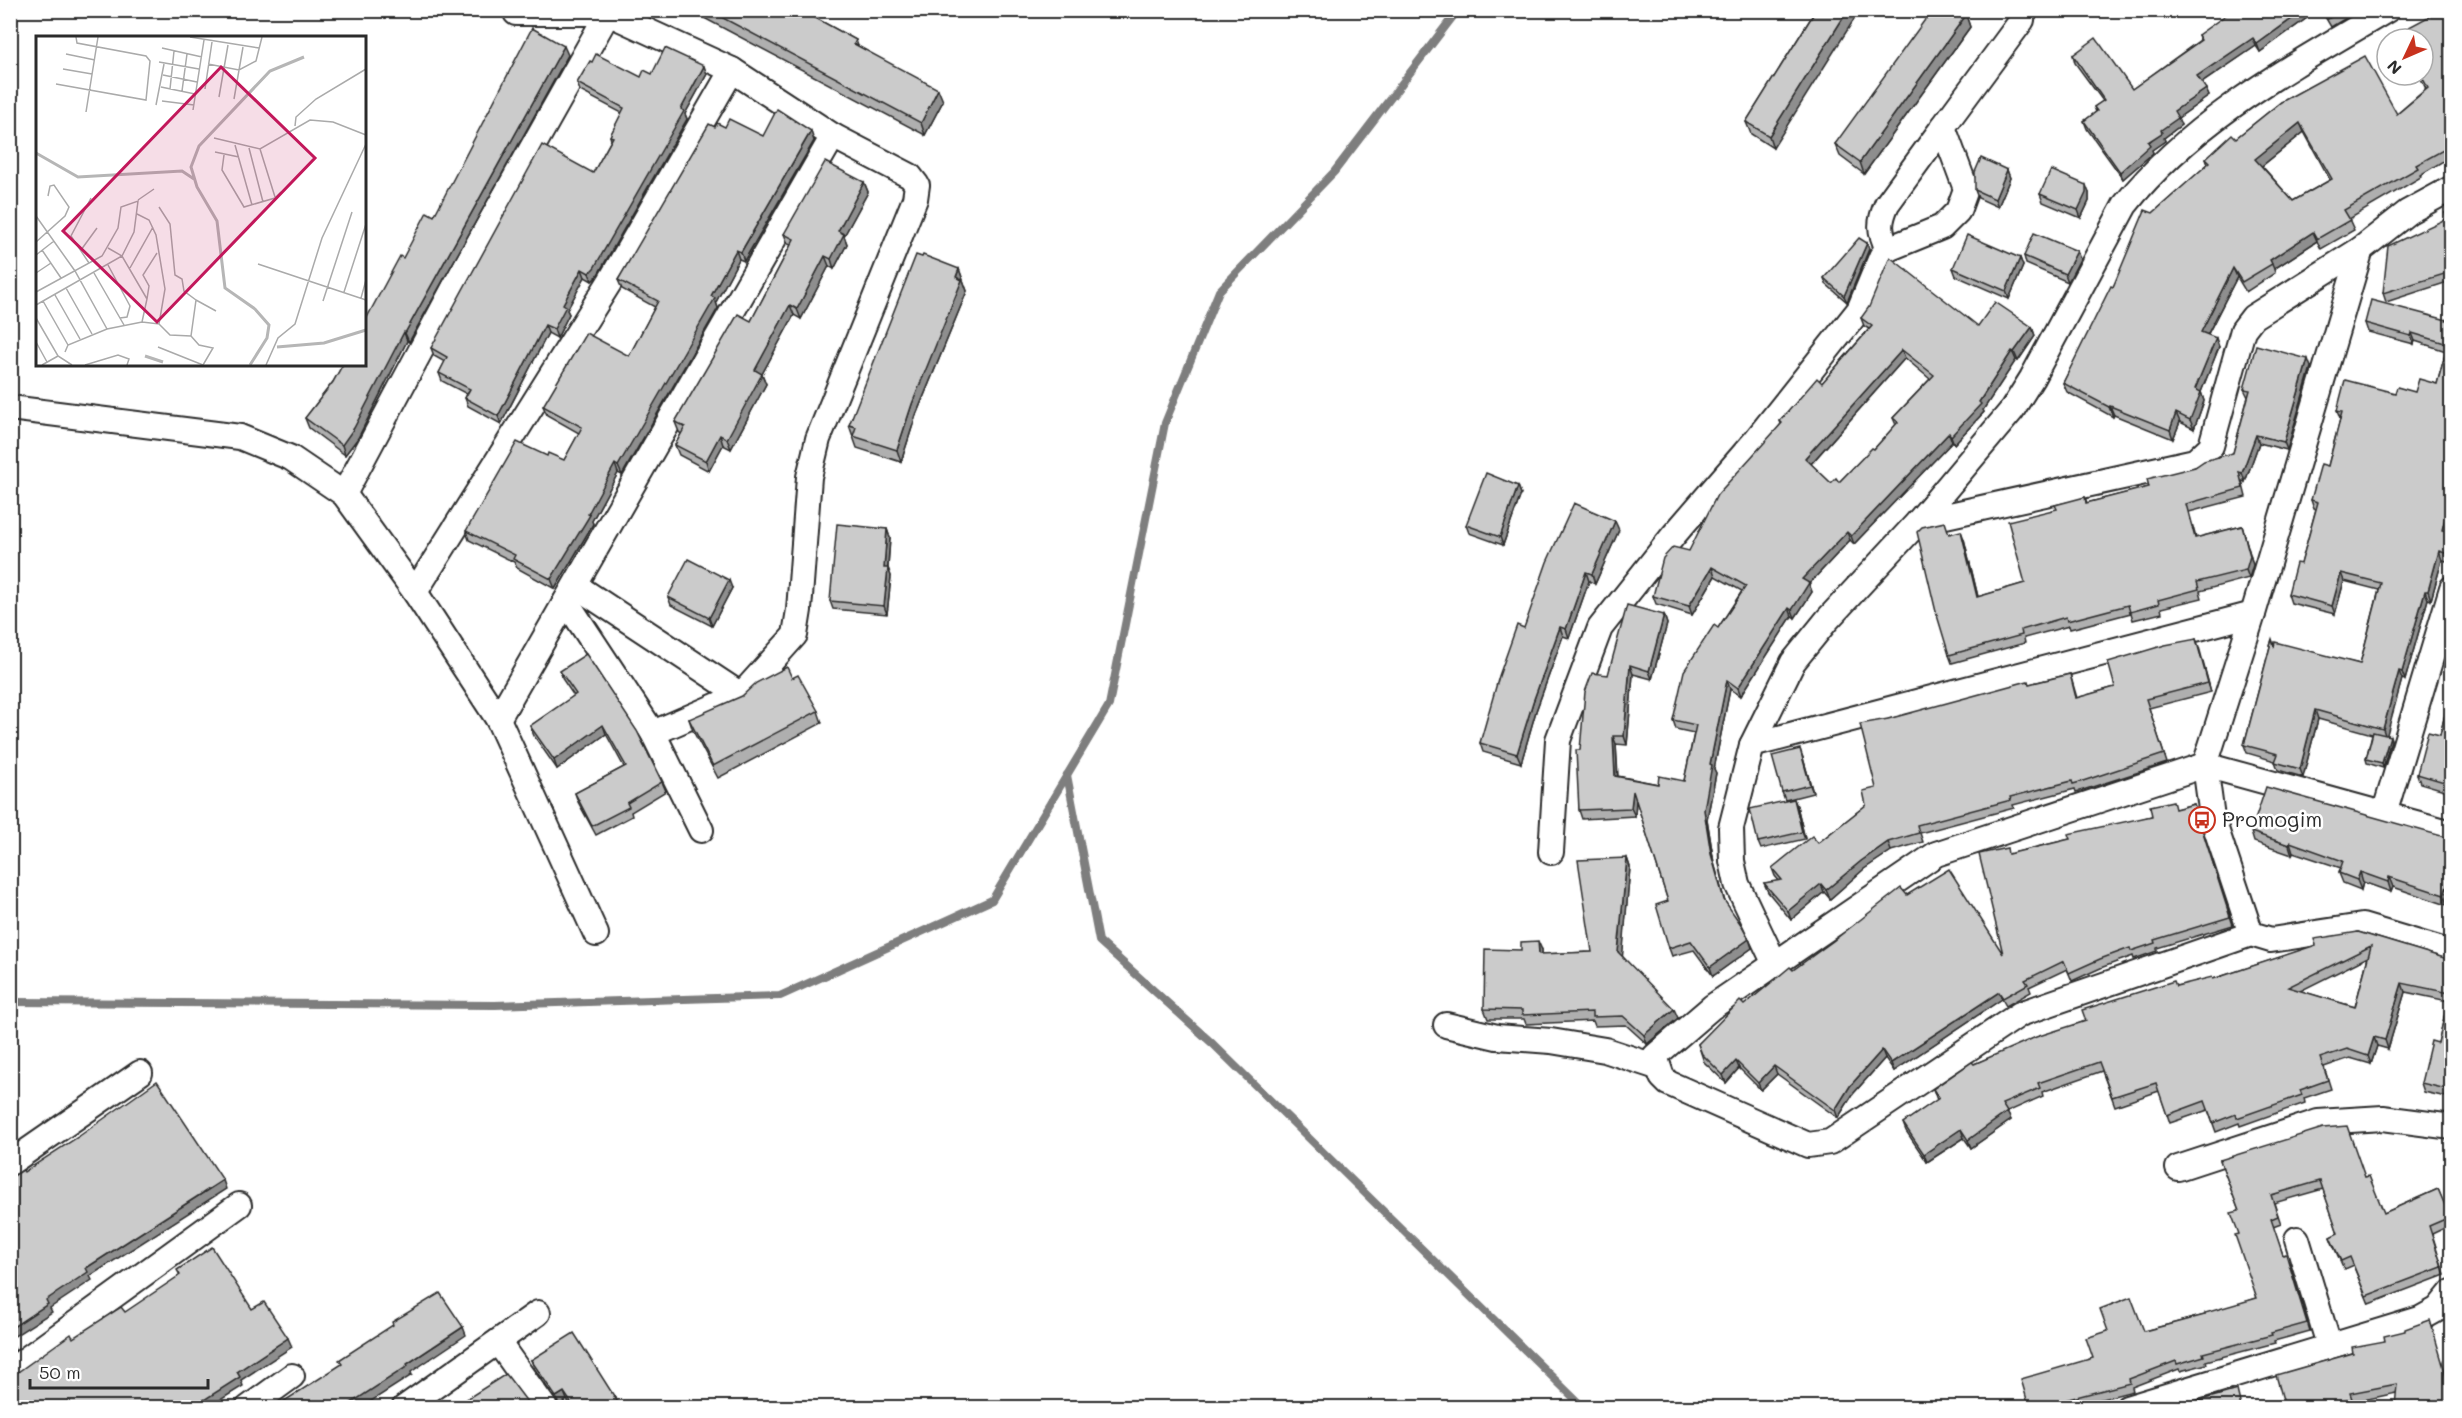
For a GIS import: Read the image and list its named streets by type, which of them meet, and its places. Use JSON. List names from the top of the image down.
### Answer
{
  "places": {
    "bus stop": ["Promogim"]
  },
  "scale_bar": "50 m",
  "north": "bottom left"
}
